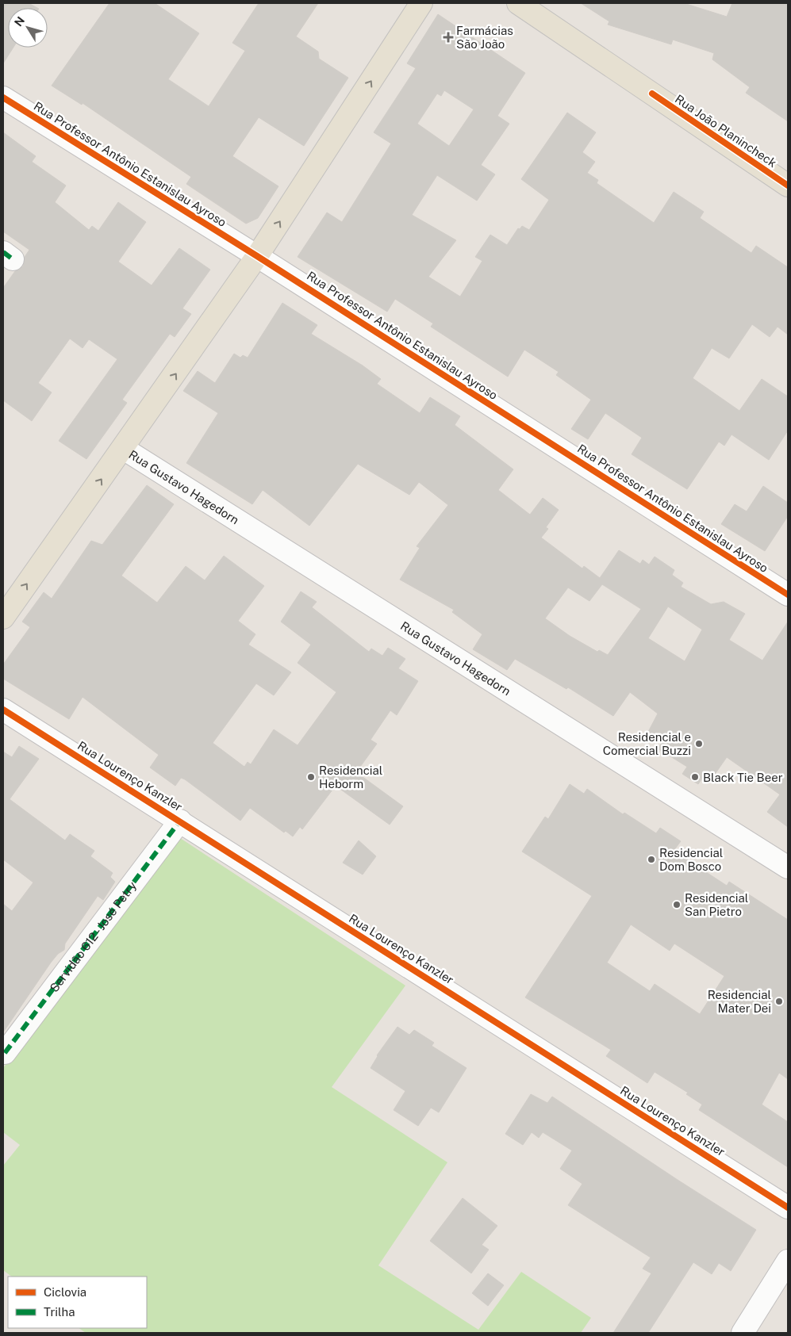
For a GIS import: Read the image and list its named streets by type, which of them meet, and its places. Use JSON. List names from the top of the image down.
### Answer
{
  "streets": {
    "main road": ["Rua João Planincheck"],
    "street": [
      "Rua Professor Antônio Estanislau Ayroso",
      "Rua Gustavo Hagedorn",
      "Rua Lourenço Kanzler",
      "Servidão 612 - José Petry"
    ]
  },
  "crossings": [
    ["Rua Lourenço Kanzler", "Servidão 612 - José Petry"]
  ],
  "places": {
    "health": ["Farmácias São João"],
    "other": [
      "Residencial e Comercial Buzzi",
      "Residencial Heborm",
      "Black Tie Beer",
      "Residencial Dom Bosco",
      "Residencial San Pietro",
      "Residencial Mater Dei"
    ]
  },
  "legend": ["Ciclovia", "Trilha"],
  "north": "top left"
}
